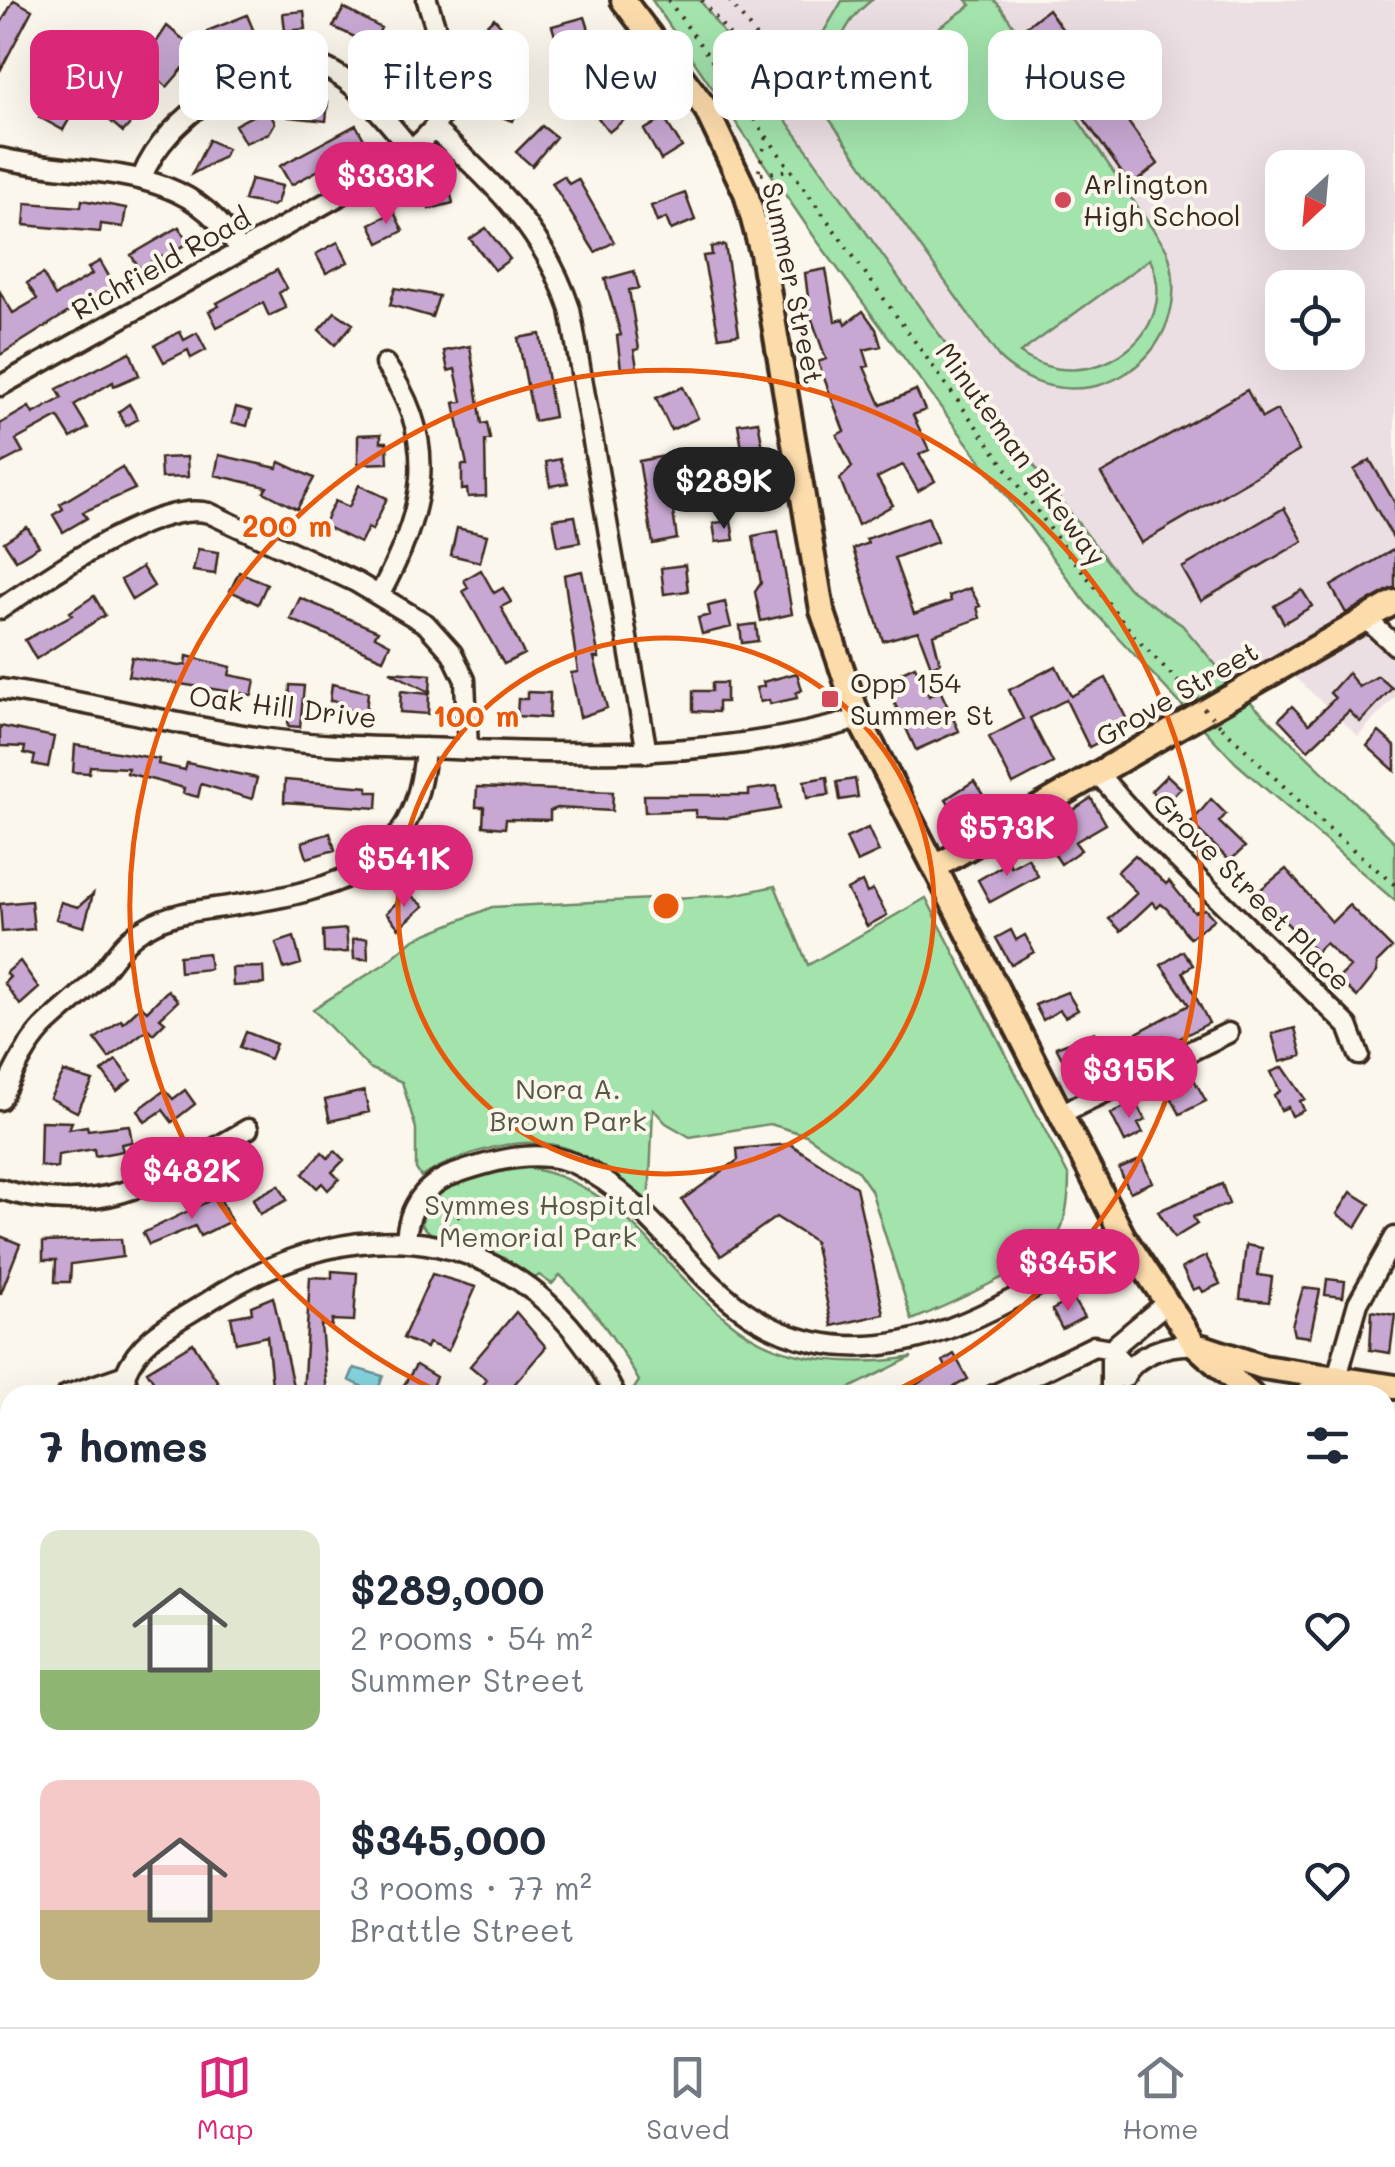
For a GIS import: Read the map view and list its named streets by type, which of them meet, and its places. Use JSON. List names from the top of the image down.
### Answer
{
  "streets": {
    "main road": ["Summer Street", "Grove Street"],
    "street": ["Richfield Road", "Oak Hill Drive", "Grove Street Place"],
    "path": ["Minuteman Bikeway"]
  },
  "crossings": [
    ["Summer Street", "Grove Street"],
    ["Summer Street", "Oak Hill Drive"],
    ["Grove Street", "Grove Street Place"]
  ],
  "parks": ["Nora A. Brown Park", "Symmes Hospital Memorial Park"],
  "places": {
    "other": ["Arlington High School"],
    "transit": ["Opp 154 Summer St"]
  },
  "north": "bottom left",
  "page": {
    "chip": [
      "Buy",
      "Rent",
      "Filters",
      "New",
      "Apartment",
      "House"
    ],
    "price": [
      "$333K",
      "$289K",
      "$573K",
      "$541K",
      "$315K",
      "$482K",
      "$345K"
    ],
    "heading": "7 homes",
    "list": [
      {
        "name": "$289,000",
        "note": "2 rooms · 54 m² · Summer Street"
      },
      {
        "name": "$345,000",
        "note": "3 rooms · 77 m² · Brattle Street"
      }
    ],
    "tabs": ["Map", "Saved", "Home"]
  },
  "rings": ["200 m", "100 m"]
}
